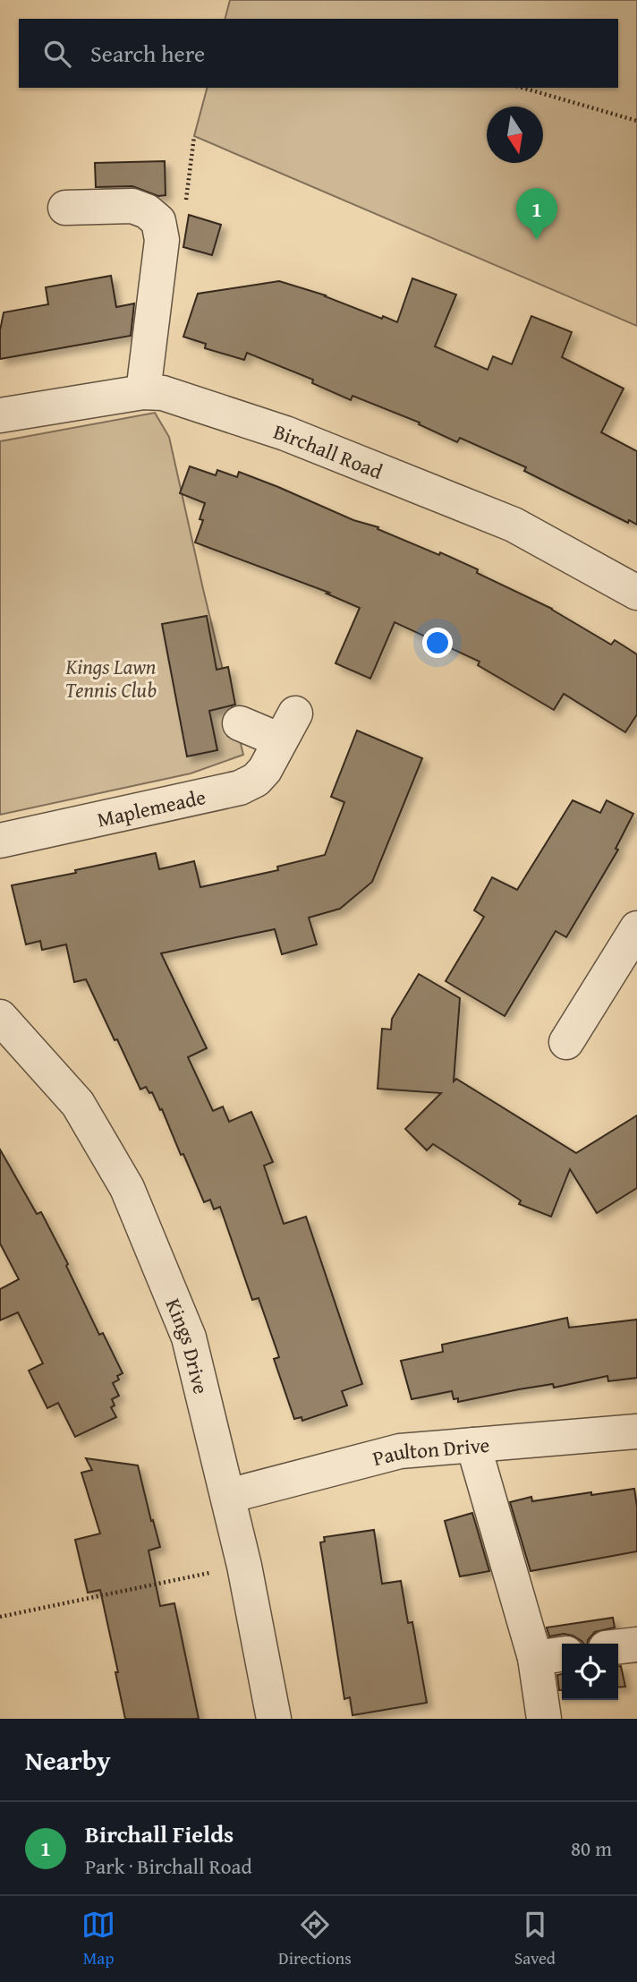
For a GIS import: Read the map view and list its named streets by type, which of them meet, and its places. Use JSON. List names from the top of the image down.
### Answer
{
  "streets": {
    "street": [
      "Birchall Road",
      "Maplemeade",
      "Kings Drive",
      "Paulton Drive"
    ]
  },
  "crossings": [
    ["Kings Drive", "Paulton Drive"]
  ],
  "parks": ["Kings Lawn Tennis Club"],
  "north": "bottom",
  "page": {
    "search": "Search here",
    "pins": "1",
    "heading": "Nearby",
    "list": [
      {
        "mark": "1",
        "name": "Birchall Fields",
        "note": "Park · Birchall Road",
        "value": "80 m"
      }
    ],
    "nav": ["Map", "Directions", "Saved"]
  }
}
